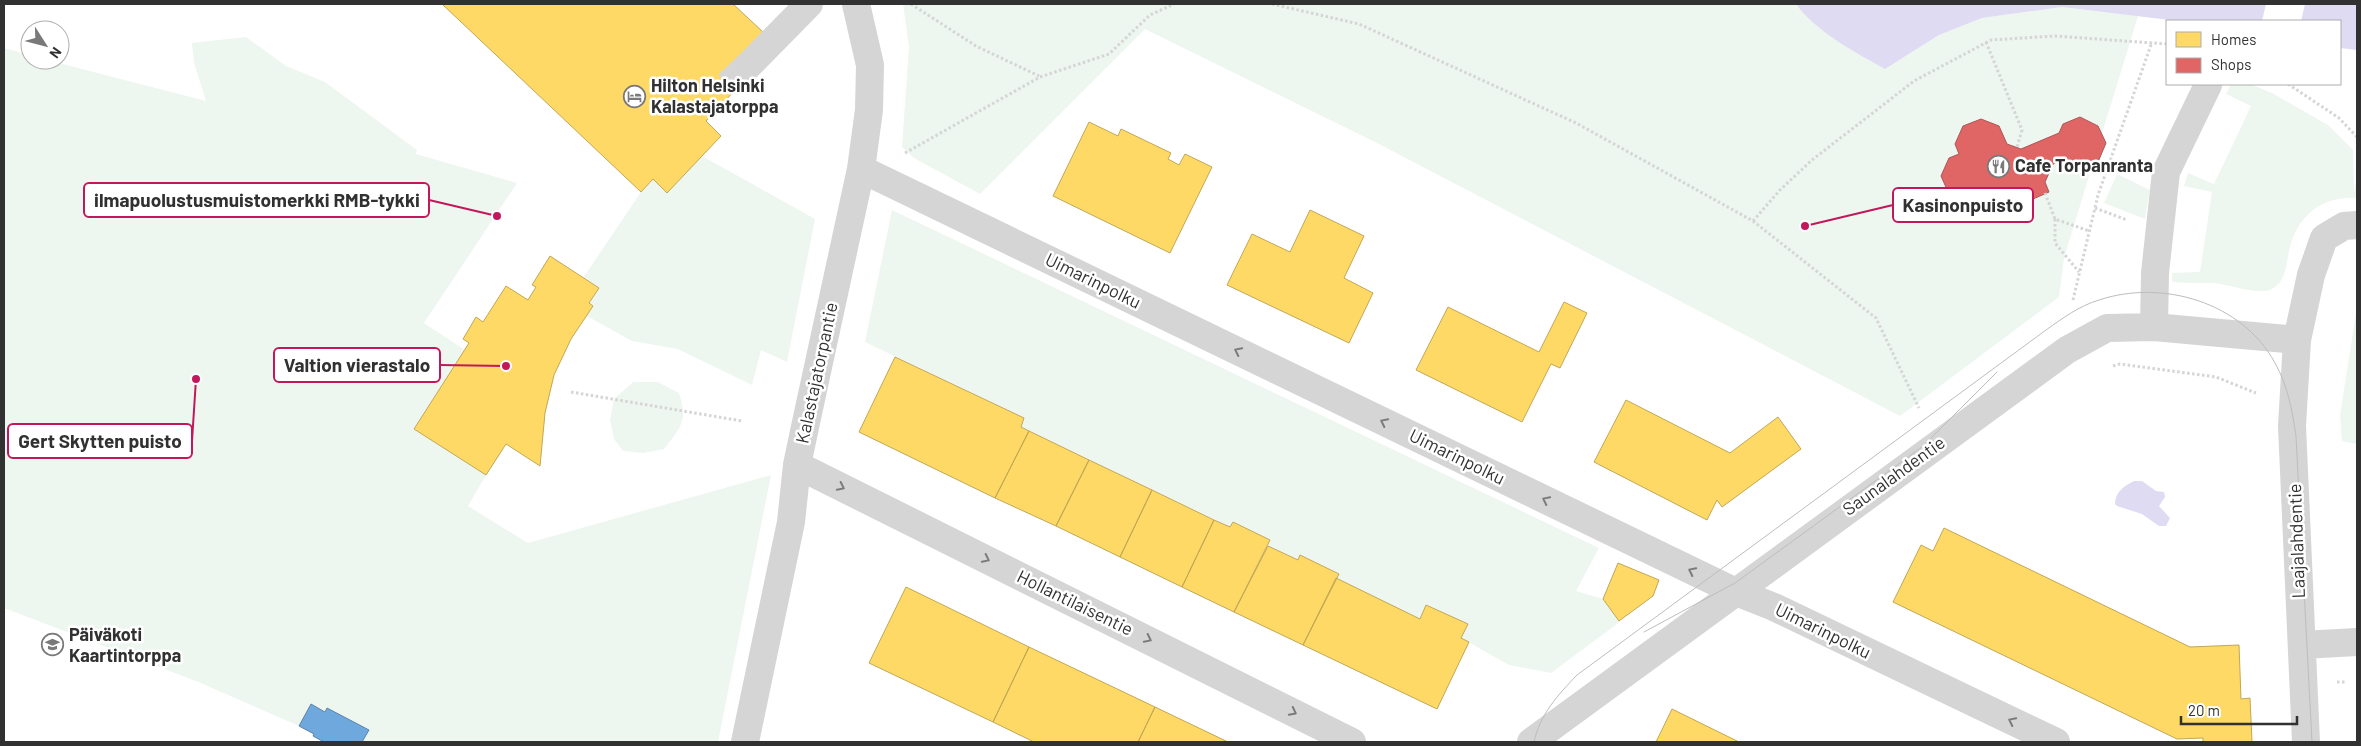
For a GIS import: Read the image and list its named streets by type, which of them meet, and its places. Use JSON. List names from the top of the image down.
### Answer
{
  "streets": {
    "street": [
      "Uimarinpolku",
      "Kalastajatorpantie",
      "Saunalahdentie",
      "Laajalahdentie",
      "Hollantilaisentie"
    ]
  },
  "crossings": [
    ["Uimarinpolku", "Kalastajatorpantie"],
    ["Uimarinpolku", "Saunalahdentie"],
    ["Kalastajatorpantie", "Hollantilaisentie"],
    ["Saunalahdentie", "Laajalahdentie"]
  ],
  "one_way": ["Uimarinpolku", "Hollantilaisentie"],
  "places": {
    "hotel": ["Hilton Helsinki Kalastajatorppa"],
    "restaurant": ["Cafe Torpanranta"],
    "other": [
      "ilmapuolustusmuistomerkki RMB-tykki",
      "Kasinonpuisto",
      "Valtion vierastalo",
      "Gert Skytten puisto"
    ],
    "school or university": ["Päiväkoti Kaartintorppa"]
  },
  "legend": ["Homes", "Shops"],
  "scale_bar": "20 m",
  "north": "bottom right"
}
